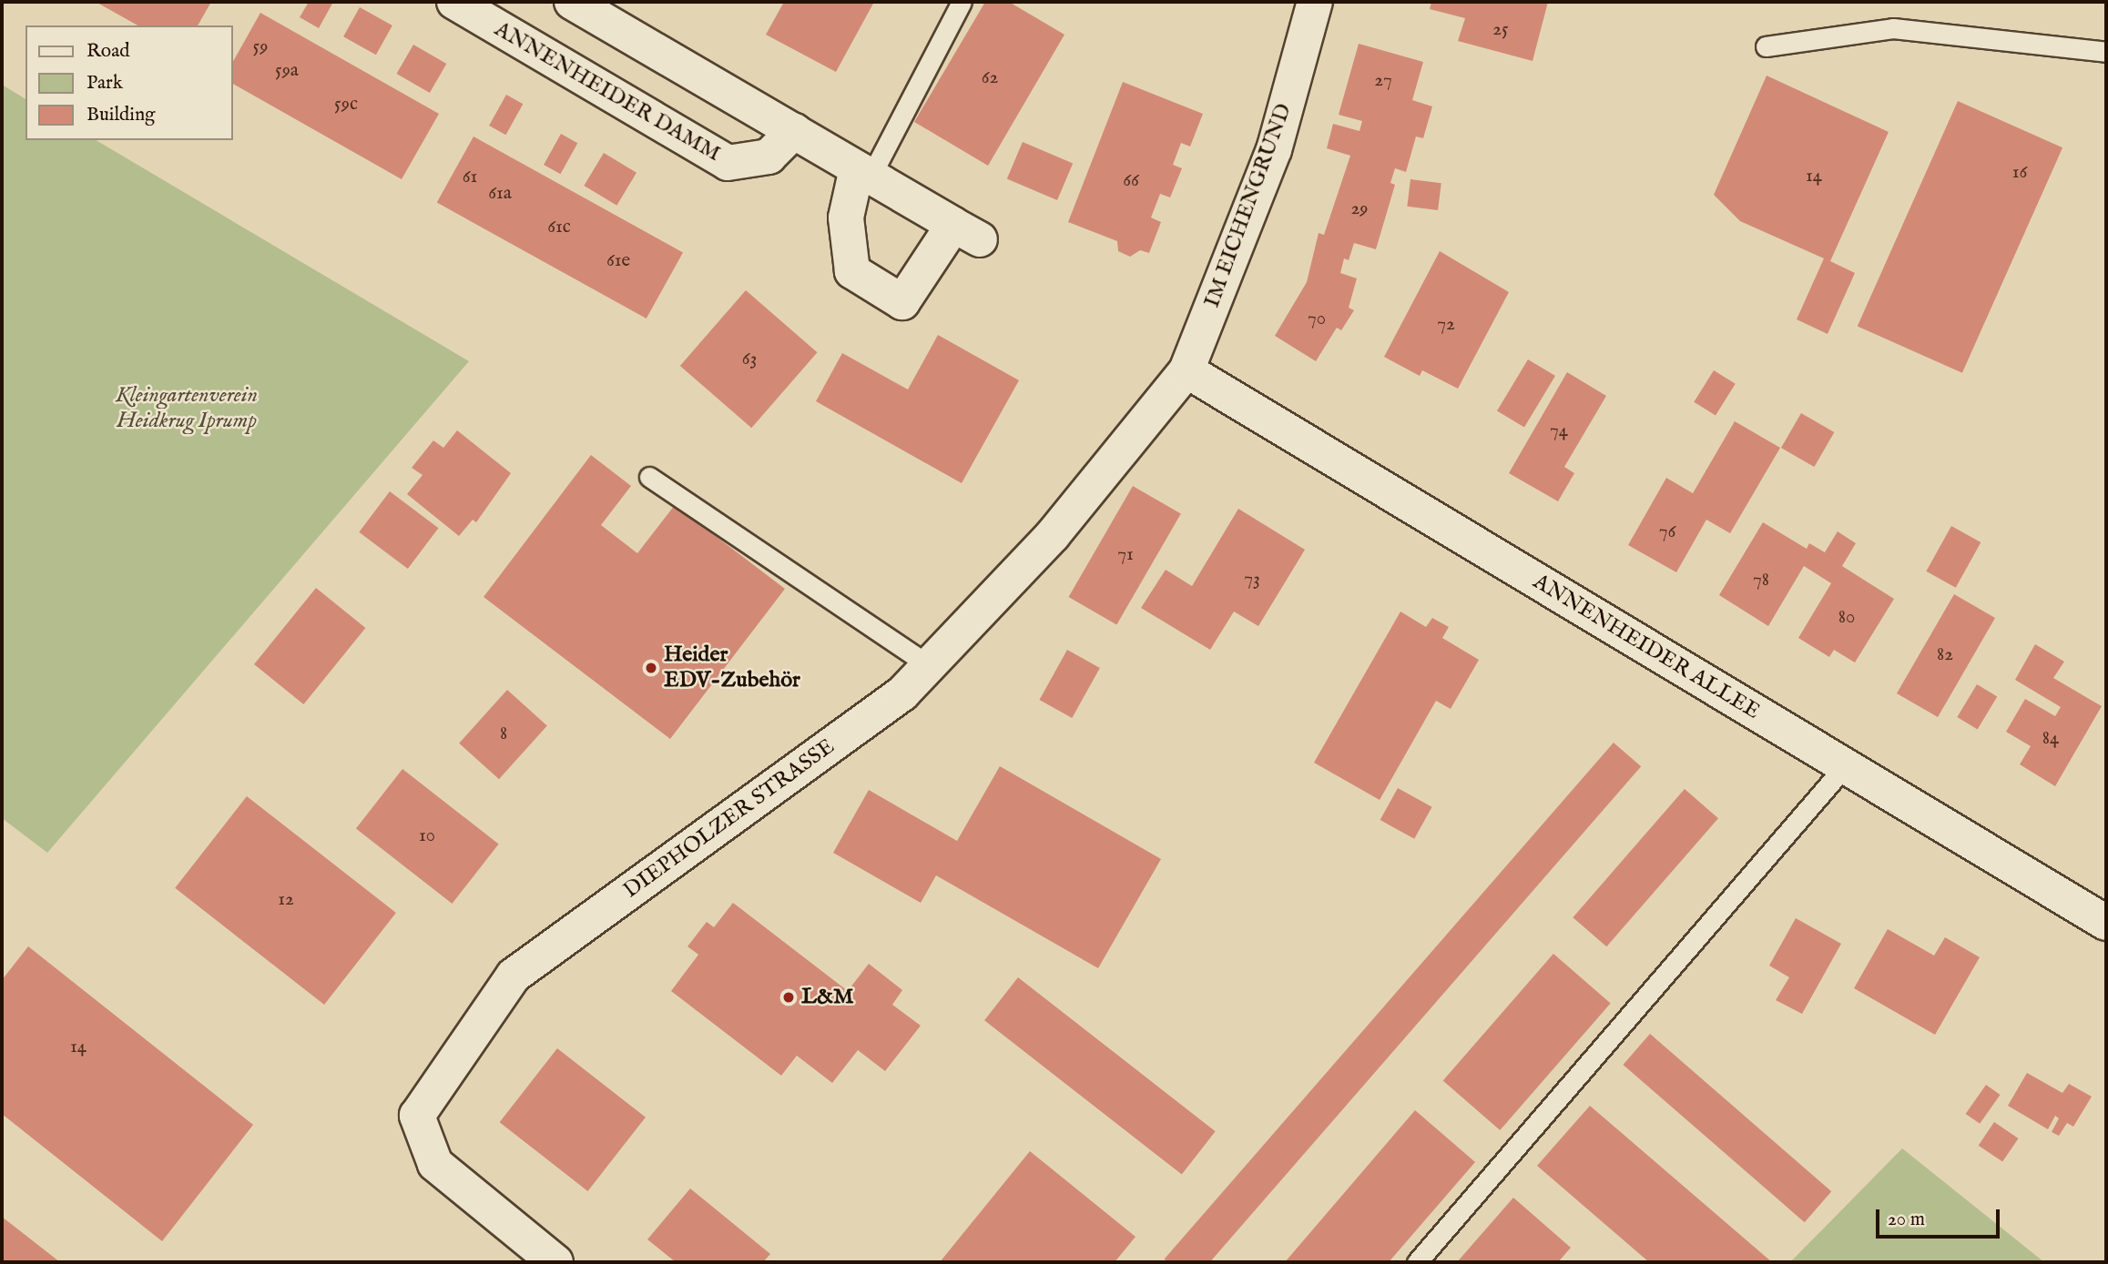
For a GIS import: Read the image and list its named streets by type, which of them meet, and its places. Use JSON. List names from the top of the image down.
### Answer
{
  "streets": {
    "street": [
      "ANNENHEIDER DAMM",
      "IM EICHENGRUND",
      "ANNENHEIDER ALLEE",
      "DIEPHOLZER STRASSE"
    ]
  },
  "crossings": [
    ["IM EICHENGRUND", "ANNENHEIDER ALLEE"],
    ["IM EICHENGRUND", "DIEPHOLZER STRASSE"],
    ["ANNENHEIDER ALLEE", "DIEPHOLZER STRASSE"]
  ],
  "parks": ["Kleingartenverein Heidkrug Iprump"],
  "places": ["Heider EDV-Zubehör", "L&M"],
  "house_numbers": [
    "25",
    "59",
    "59a",
    "62",
    "27",
    "59c",
    "16",
    "14",
    "61",
    "66",
    "61a",
    "29",
    "61c",
    "61e",
    "70",
    "72",
    "63",
    "74",
    "76",
    "71",
    "73",
    "78",
    "80",
    "82",
    "8",
    "84",
    "10",
    "12",
    "14"
  ],
  "legend": ["Road", "Park", "Building"],
  "scale_bar": "20 m"
}
